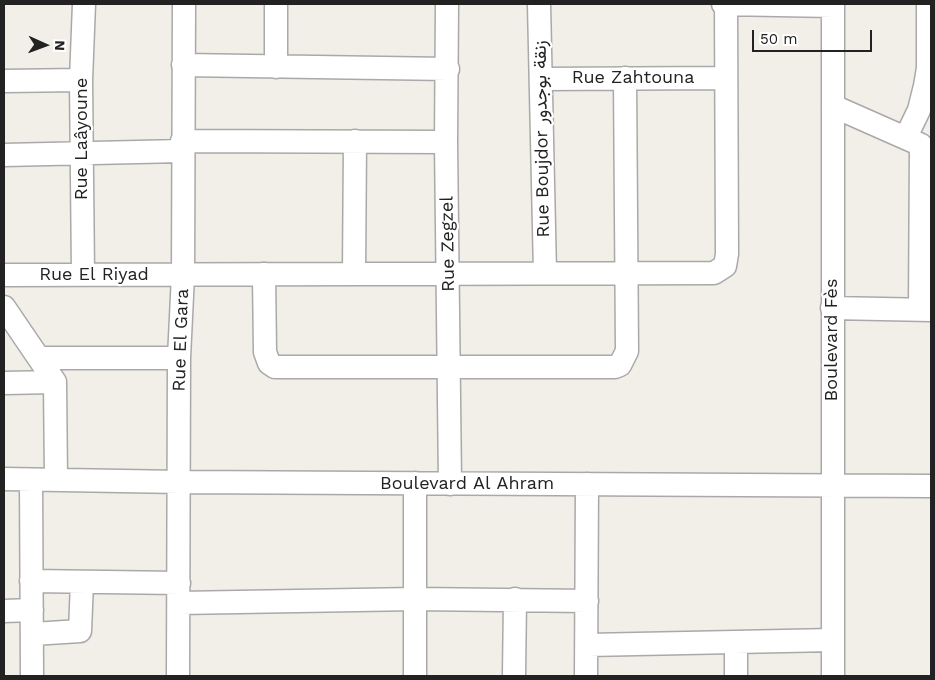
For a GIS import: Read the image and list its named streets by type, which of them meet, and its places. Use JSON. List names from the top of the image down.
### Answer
{
  "streets": {
    "street": [
      "Rue Zahtouna",
      "Rue Laâyoune",
      "Rue Boujdor زنقة بوجدور",
      "Rue Zegzel",
      "Rue El Riyad",
      "Rue El Gara",
      "Boulevard Fès",
      "Boulevard Al Ahram"
    ]
  },
  "crossings": [
    ["Rue Zahtouna", "Rue Boujdor زنقة بوجدور"],
    ["Rue Zahtouna", "Rue El Riyad"],
    ["Rue Laâyoune", "Rue El Riyad"],
    ["Rue Boujdor زنقة بوجدور", "Rue El Riyad"],
    ["Rue Zegzel", "Rue El Riyad"],
    ["Rue Zegzel", "Boulevard Al Ahram"],
    ["Rue El Riyad", "Rue El Gara"],
    ["Rue El Gara", "Boulevard Al Ahram"],
    ["Boulevard Fès", "Boulevard Al Ahram"]
  ],
  "scale_bar": "50 m",
  "north": "right"
}
